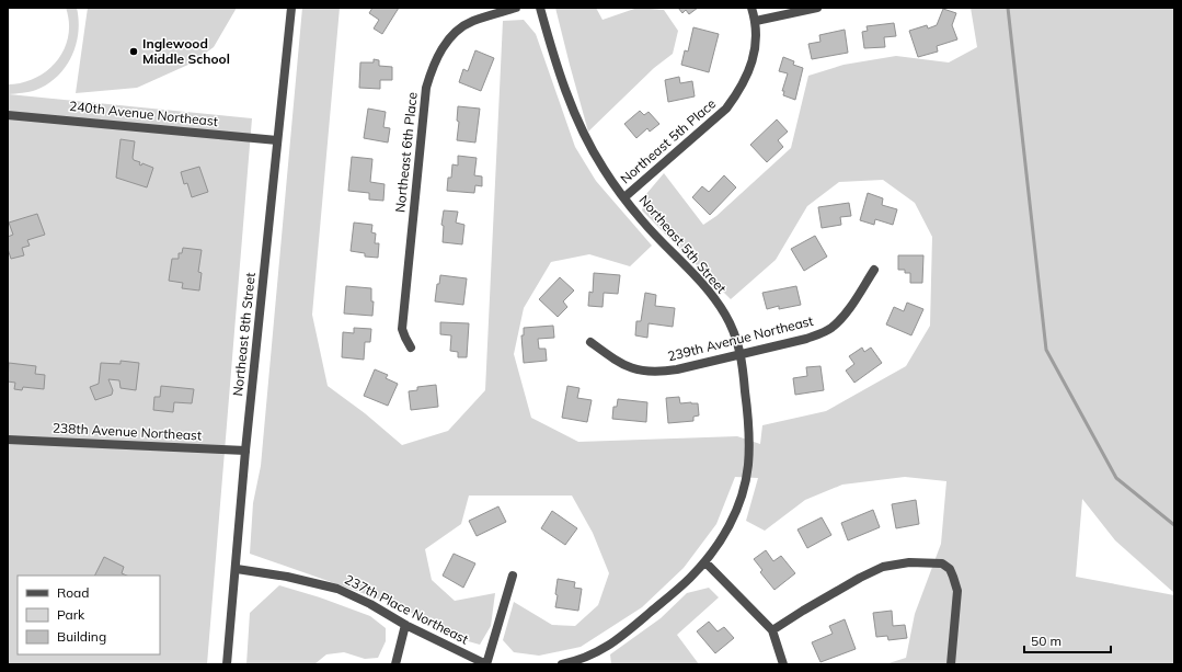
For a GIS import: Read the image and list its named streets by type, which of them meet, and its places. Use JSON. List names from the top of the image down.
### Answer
{
  "streets": {
    "street": [
      "240th Avenue Northeast",
      "Northeast 5th Place",
      "Northeast 6th Place",
      "Northeast 5th Street",
      "Northeast 8th Street",
      "239th Avenue Northeast",
      "238th Avenue Northeast",
      "237th Place Northeast"
    ]
  },
  "crossings": [
    ["240th Avenue Northeast", "Northeast 8th Street"],
    ["Northeast 5th Place", "Northeast 5th Street"],
    ["Northeast 5th Street", "239th Avenue Northeast"],
    ["Northeast 8th Street", "238th Avenue Northeast"],
    ["Northeast 8th Street", "237th Place Northeast"]
  ],
  "places": ["Inglewood Middle School"],
  "legend": ["Road", "Park", "Building"],
  "scale_bar": "50 m"
}
